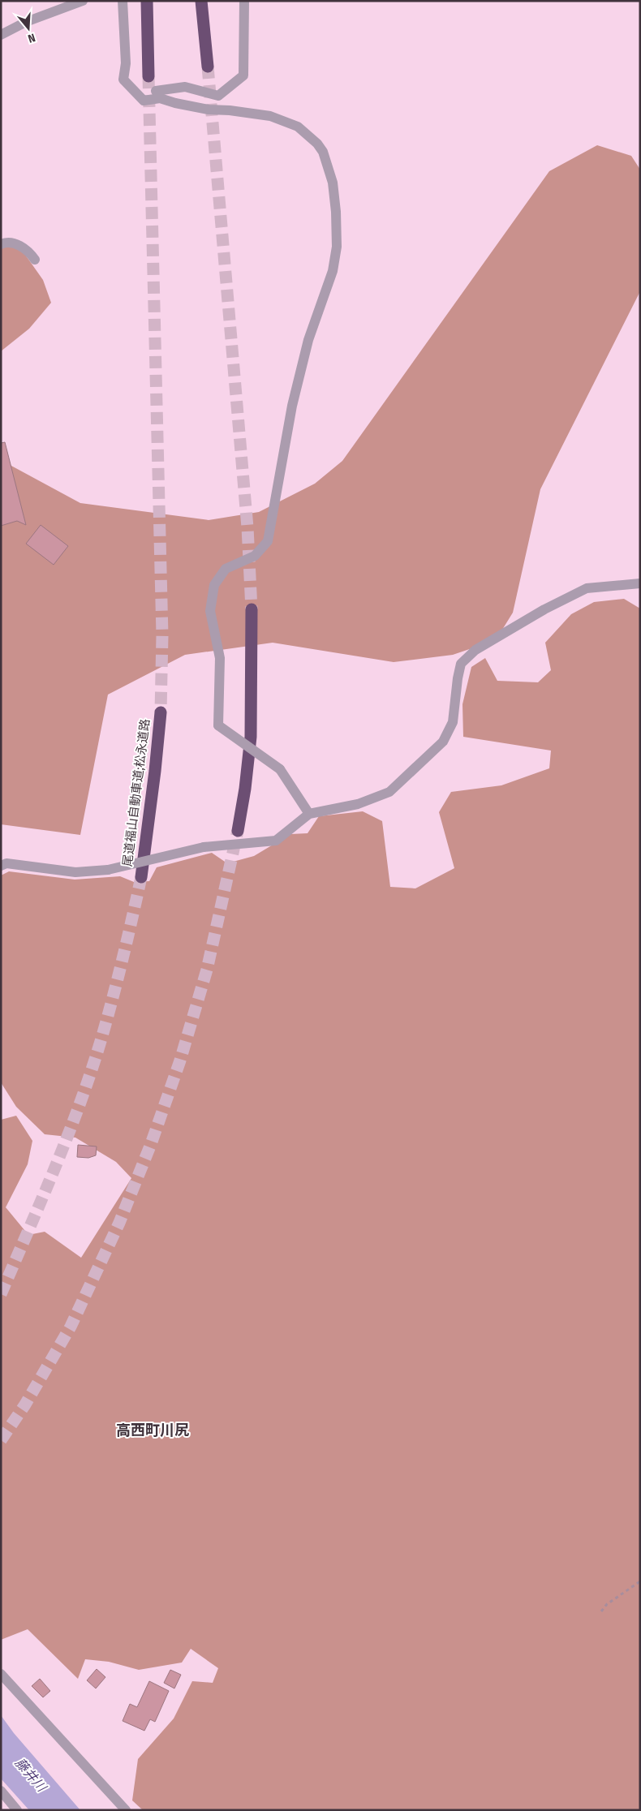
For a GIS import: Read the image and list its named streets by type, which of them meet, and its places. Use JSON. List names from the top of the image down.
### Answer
{
  "streets": {
    "highway": ["尾道福山自動車道;松永道路"]
  },
  "districts": ["高西町川尻"],
  "water": ["藤井川"],
  "north": "bottom"
}
